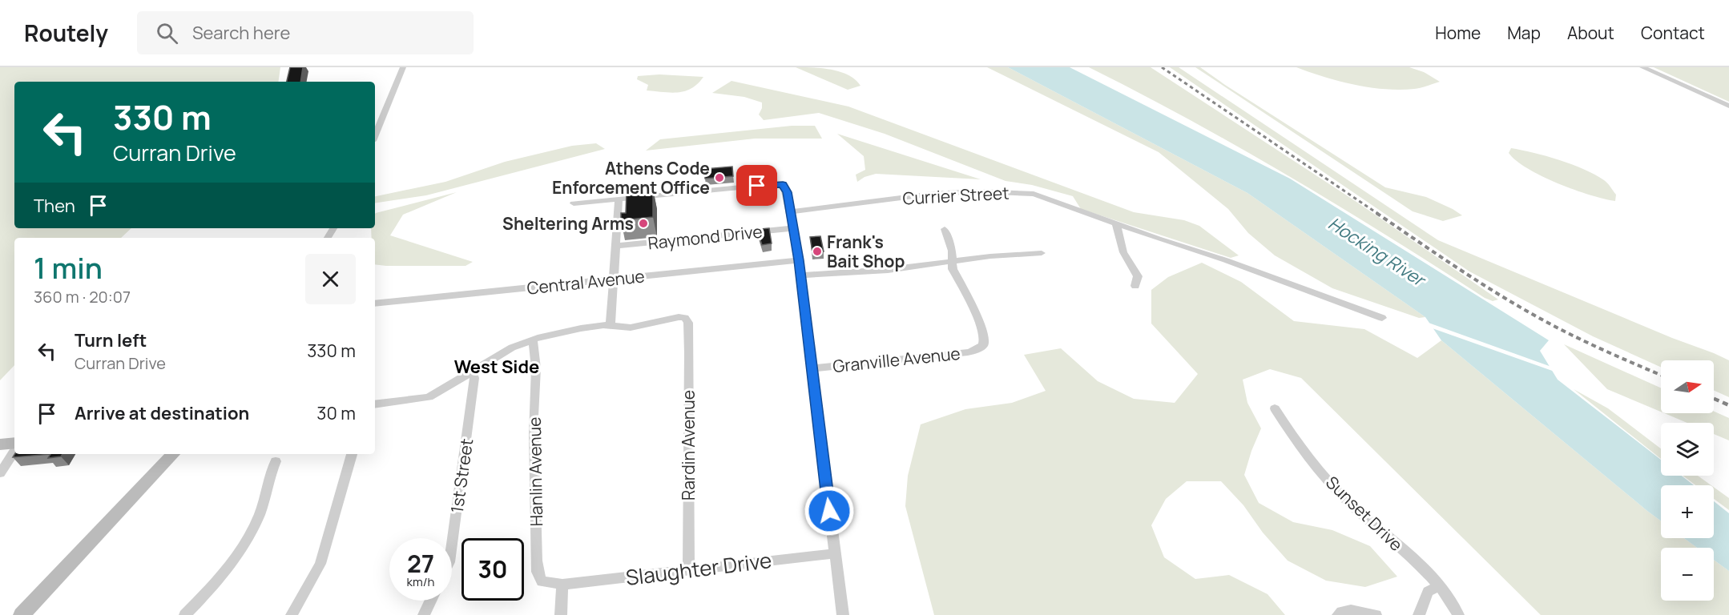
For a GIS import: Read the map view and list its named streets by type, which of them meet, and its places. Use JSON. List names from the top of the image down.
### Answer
{
  "streets": {
    "street": [
      "Currier Street",
      "Raymond Drive",
      "Central Avenue",
      "Granville Avenue",
      "Rardin Avenue",
      "Hanlin Avenue",
      "1st Street",
      "Sunset Drive",
      "Slaughter Drive"
    ]
  },
  "crossings": [
    ["Rardin Avenue", "Slaughter Drive"],
    ["Hanlin Avenue", "Slaughter Drive"]
  ],
  "districts": ["West Side"],
  "water": ["Hocking River"],
  "places": ["Athens Code Enforcement Office", "Sheltering Arms", "Frank's Bait Shop"],
  "north": "right",
  "page": {
    "header": "Routely",
    "search": "Search here",
    "nav": [
      "Home",
      "Map",
      "About",
      "Contact"
    ],
    "turn": ["330 m", "Curran Drive"],
    "then": "Then",
    "heading": ["1 min", "360 m · 20:07"],
    "list": [
      {
        "name": "Turn left",
        "note": "Curran Drive",
        "value": "330 m"
      },
      {
        "name": "Arrive at destination",
        "value": "30 m"
      }
    ],
    "map_buttons": ["+", "−"],
    "speed": "27 km/h",
    "limit": "30"
  }
}
